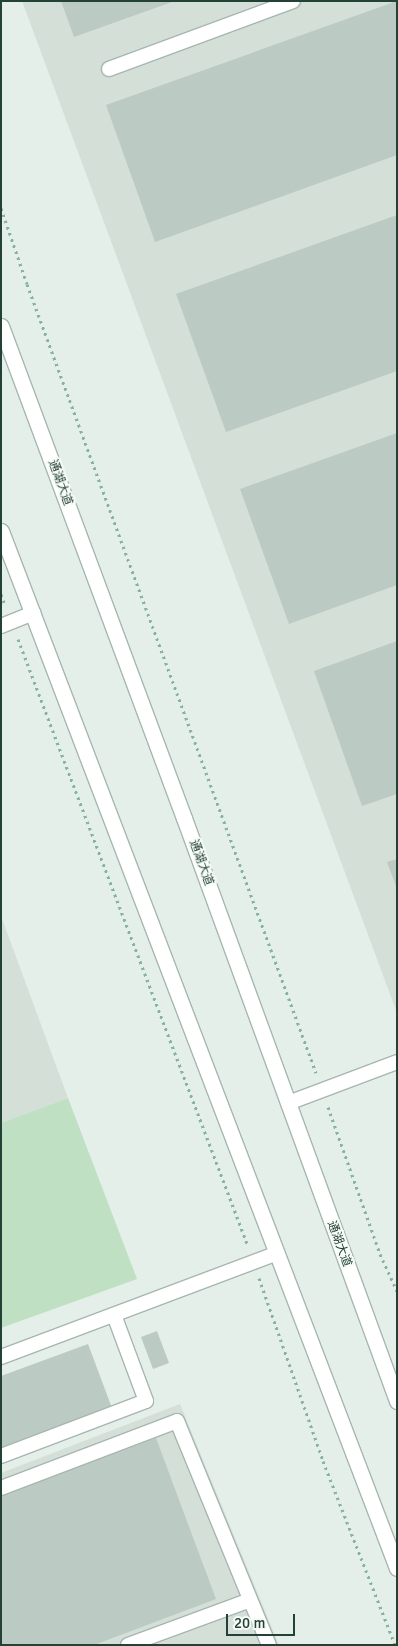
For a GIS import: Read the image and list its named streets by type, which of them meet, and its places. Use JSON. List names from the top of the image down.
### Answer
{
  "streets": {
    "main road": ["通湖大道"]
  },
  "scale_bar": "20 m"
}
